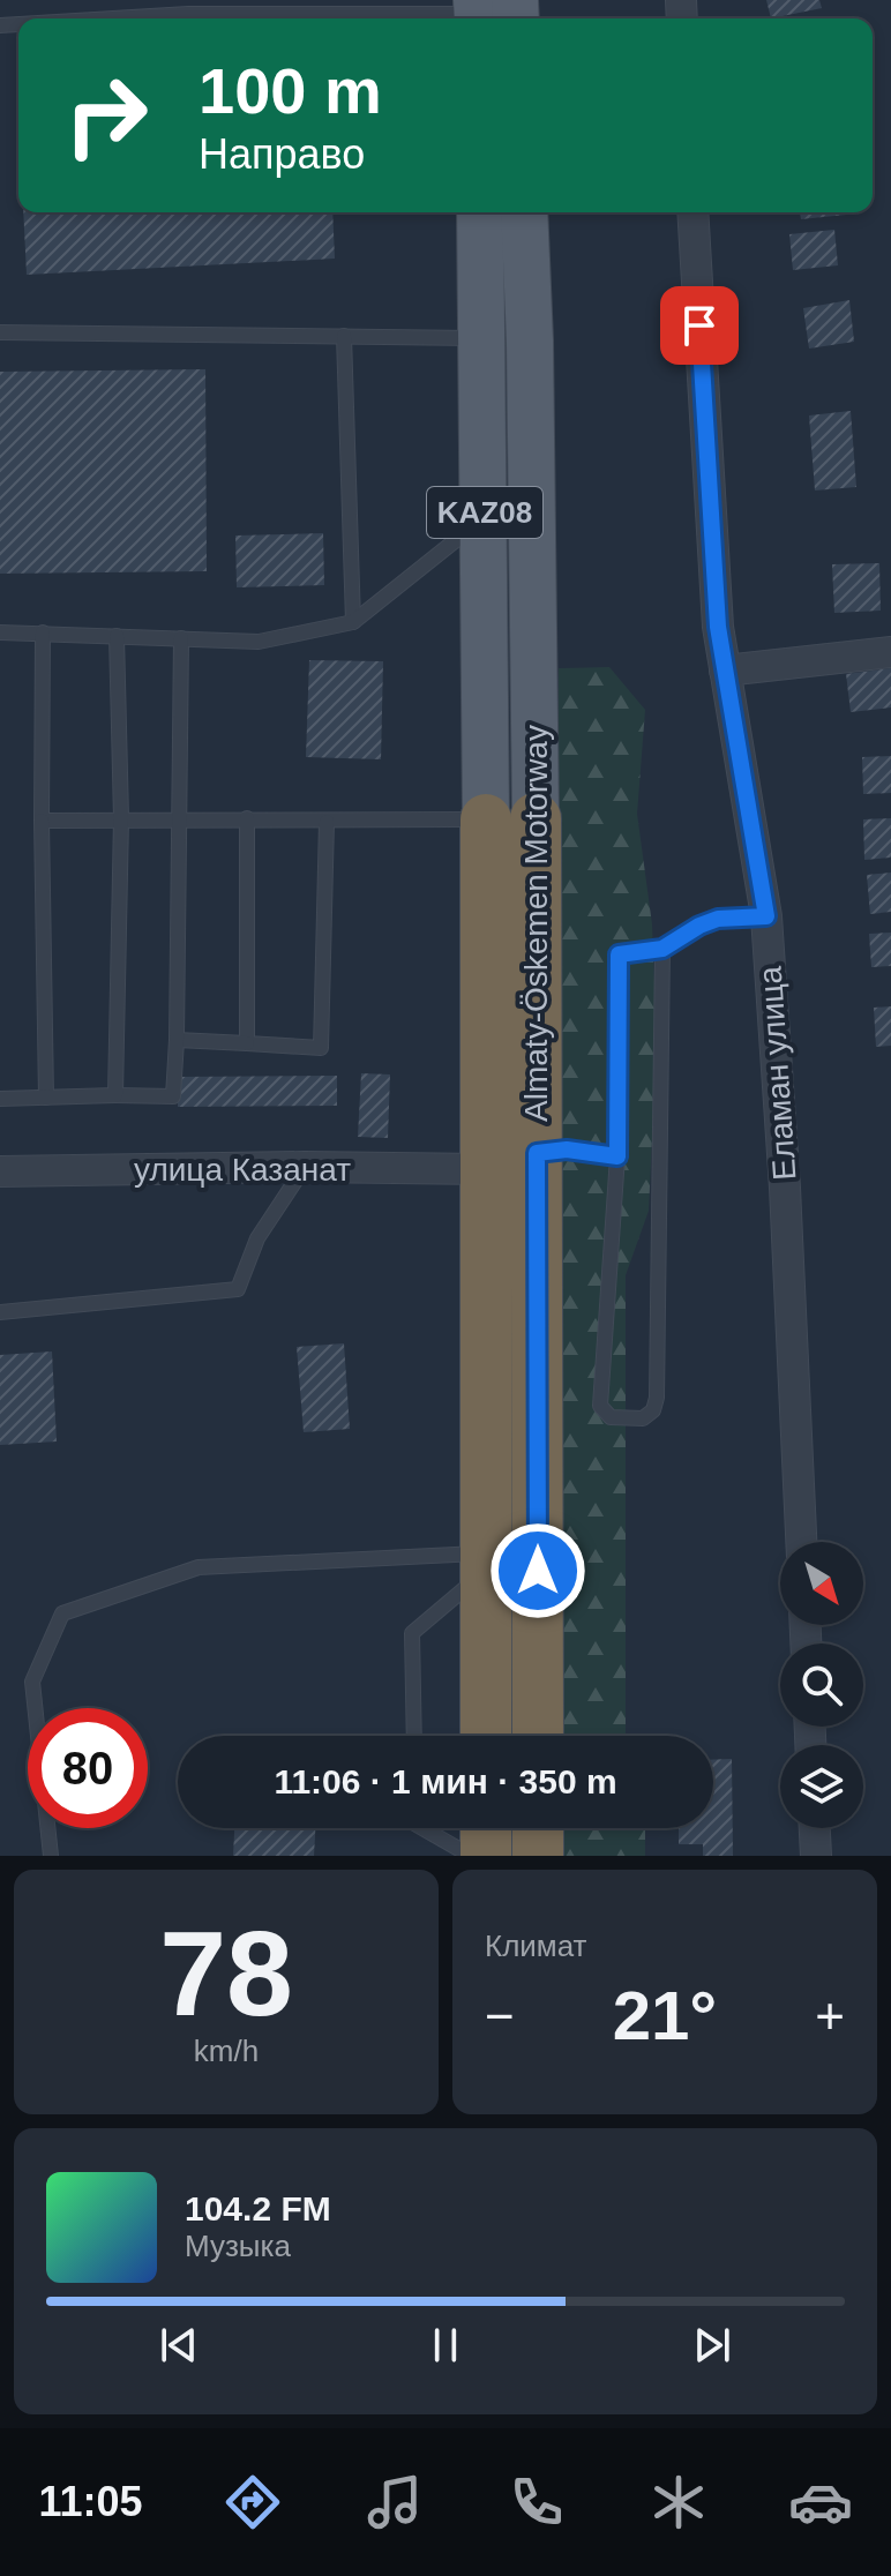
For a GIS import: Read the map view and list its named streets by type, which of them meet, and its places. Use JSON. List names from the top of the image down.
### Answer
{
  "streets": {
    "highway": ["KAZ08", "Almaty-Öskemen Motorway"],
    "street": ["Еламан улица", "улица Казанат"]
  },
  "crossings": [
    ["Almaty-Öskemen Motorway", "улица Казанат"]
  ],
  "north": "bottom right",
  "page": {
    "turn": ["100 m", "Направо"],
    "limit": "80",
    "trip": "11:06 · 1 мин · 350 m",
    "tile": [
      ["78", "km/h"],
      "Климат"
    ],
    "heat": ["−", "21°", "+"],
    "song": ["104.2 FM", "Музыка"],
    "tabs": "11:05"
  }
}
